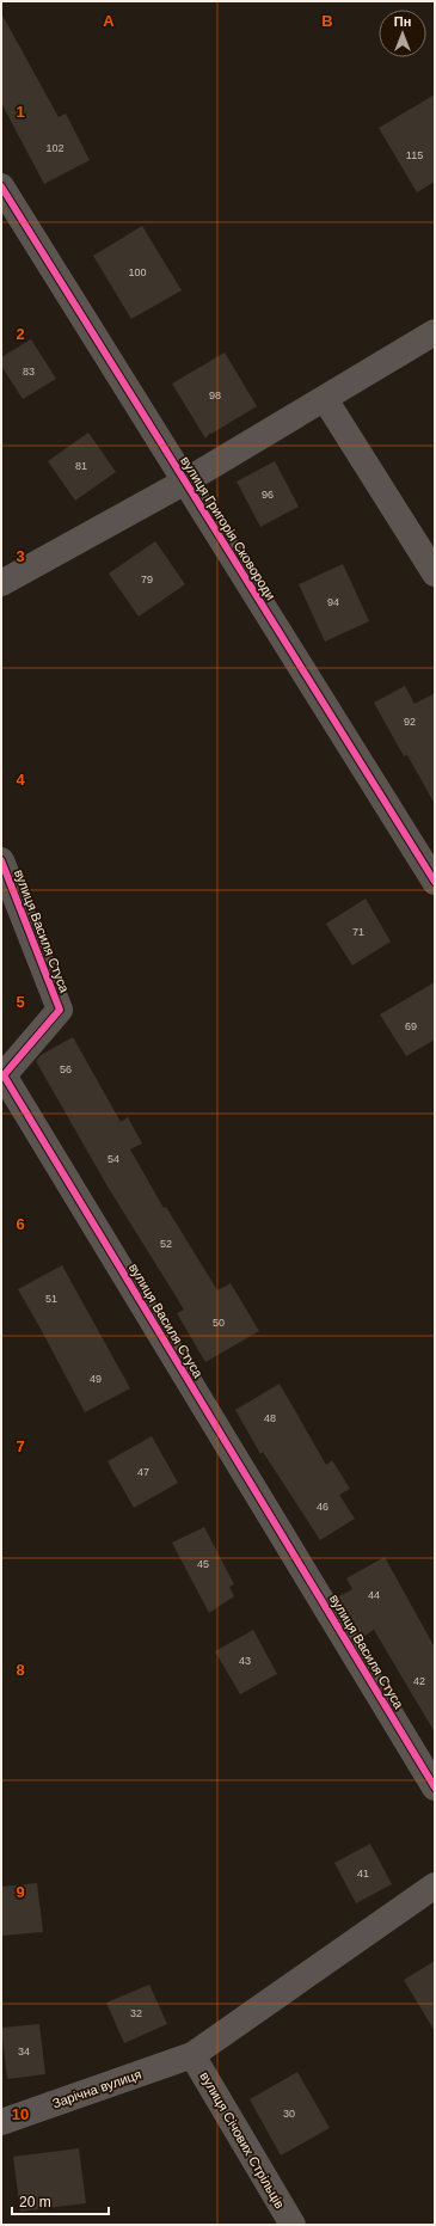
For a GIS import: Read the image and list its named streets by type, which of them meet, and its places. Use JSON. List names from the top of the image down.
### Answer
{
  "streets": {
    "street": [
      "вулиця Григорія Сковороди",
      "вулиця Василя Стуса",
      "Зарічна вулиця",
      "вулиця Січових Стрільців"
    ]
  },
  "crossings": [
    ["Зарічна вулиця", "вулиця Січових Стрільців"]
  ],
  "house_numbers": [
    "102",
    "115",
    "100",
    "83",
    "98",
    "81",
    "96",
    "79",
    "94",
    "92",
    "71",
    "69",
    "56",
    "54",
    "52",
    "51",
    "50",
    "49",
    "48",
    "47",
    "46",
    "45",
    "44",
    "43",
    "42",
    "41",
    "32",
    "34",
    "30"
  ],
  "scale_bar": "20 m",
  "north": "top",
  "grid": {
    "columns": ["A", "B"],
    "rows": [
      "1",
      "2",
      "3",
      "4",
      "5",
      "6",
      "7",
      "8",
      "9",
      "10"
    ]
  }
}
